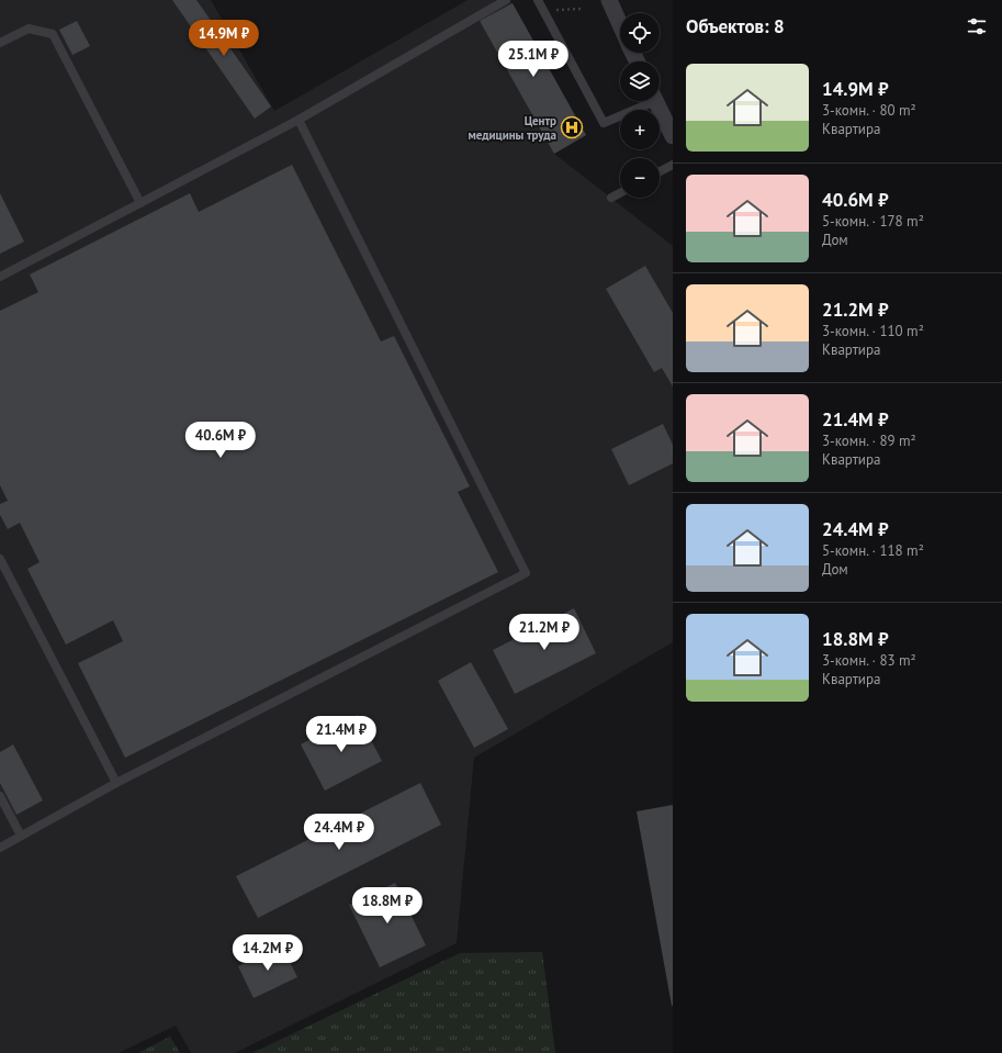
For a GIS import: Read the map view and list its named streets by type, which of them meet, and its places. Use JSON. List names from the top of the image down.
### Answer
{
  "places": {
    "hospital": ["Центр медицины труда"]
  },
  "page": {
    "heading": "Объектов: 8",
    "map_buttons": ["+", "−"],
    "price": [
      "14.9M ₽",
      "25.1M ₽",
      "40.6M ₽",
      "21.2M ₽",
      "21.4M ₽",
      "24.4M ₽",
      "18.8M ₽",
      "14.2M ₽"
    ],
    "list": [
      {
        "name": "14.9M ₽",
        "note": "3-комн. · 80 m² · Квартира"
      },
      {
        "name": "40.6M ₽",
        "note": "5-комн. · 178 m² · Дом"
      },
      {
        "name": "21.2M ₽",
        "note": "3-комн. · 110 m² · Квартира"
      },
      {
        "name": "21.4M ₽",
        "note": "3-комн. · 89 m² · Квартира"
      },
      {
        "name": "24.4M ₽",
        "note": "5-комн. · 118 m² · Дом"
      },
      {
        "name": "18.8M ₽",
        "note": "3-комн. · 83 m² · Квартира"
      }
    ]
  }
}
